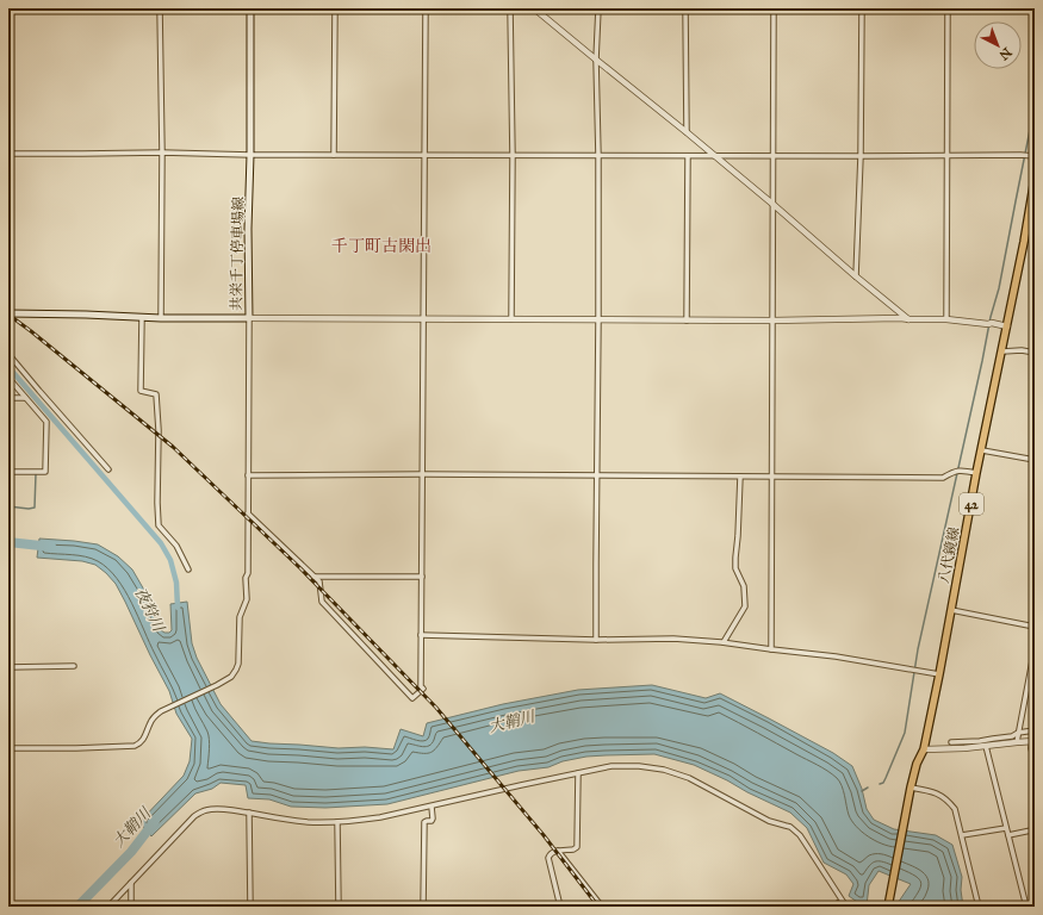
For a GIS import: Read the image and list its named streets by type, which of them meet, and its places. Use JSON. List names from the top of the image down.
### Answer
{
  "streets": {
    "main road": ["共栄千丁停車場線", "42", "八代鏡線"]
  },
  "districts": ["千丁町古閑出"],
  "water": ["夜狩川", "大鞘川"],
  "north": "bottom right"
}
